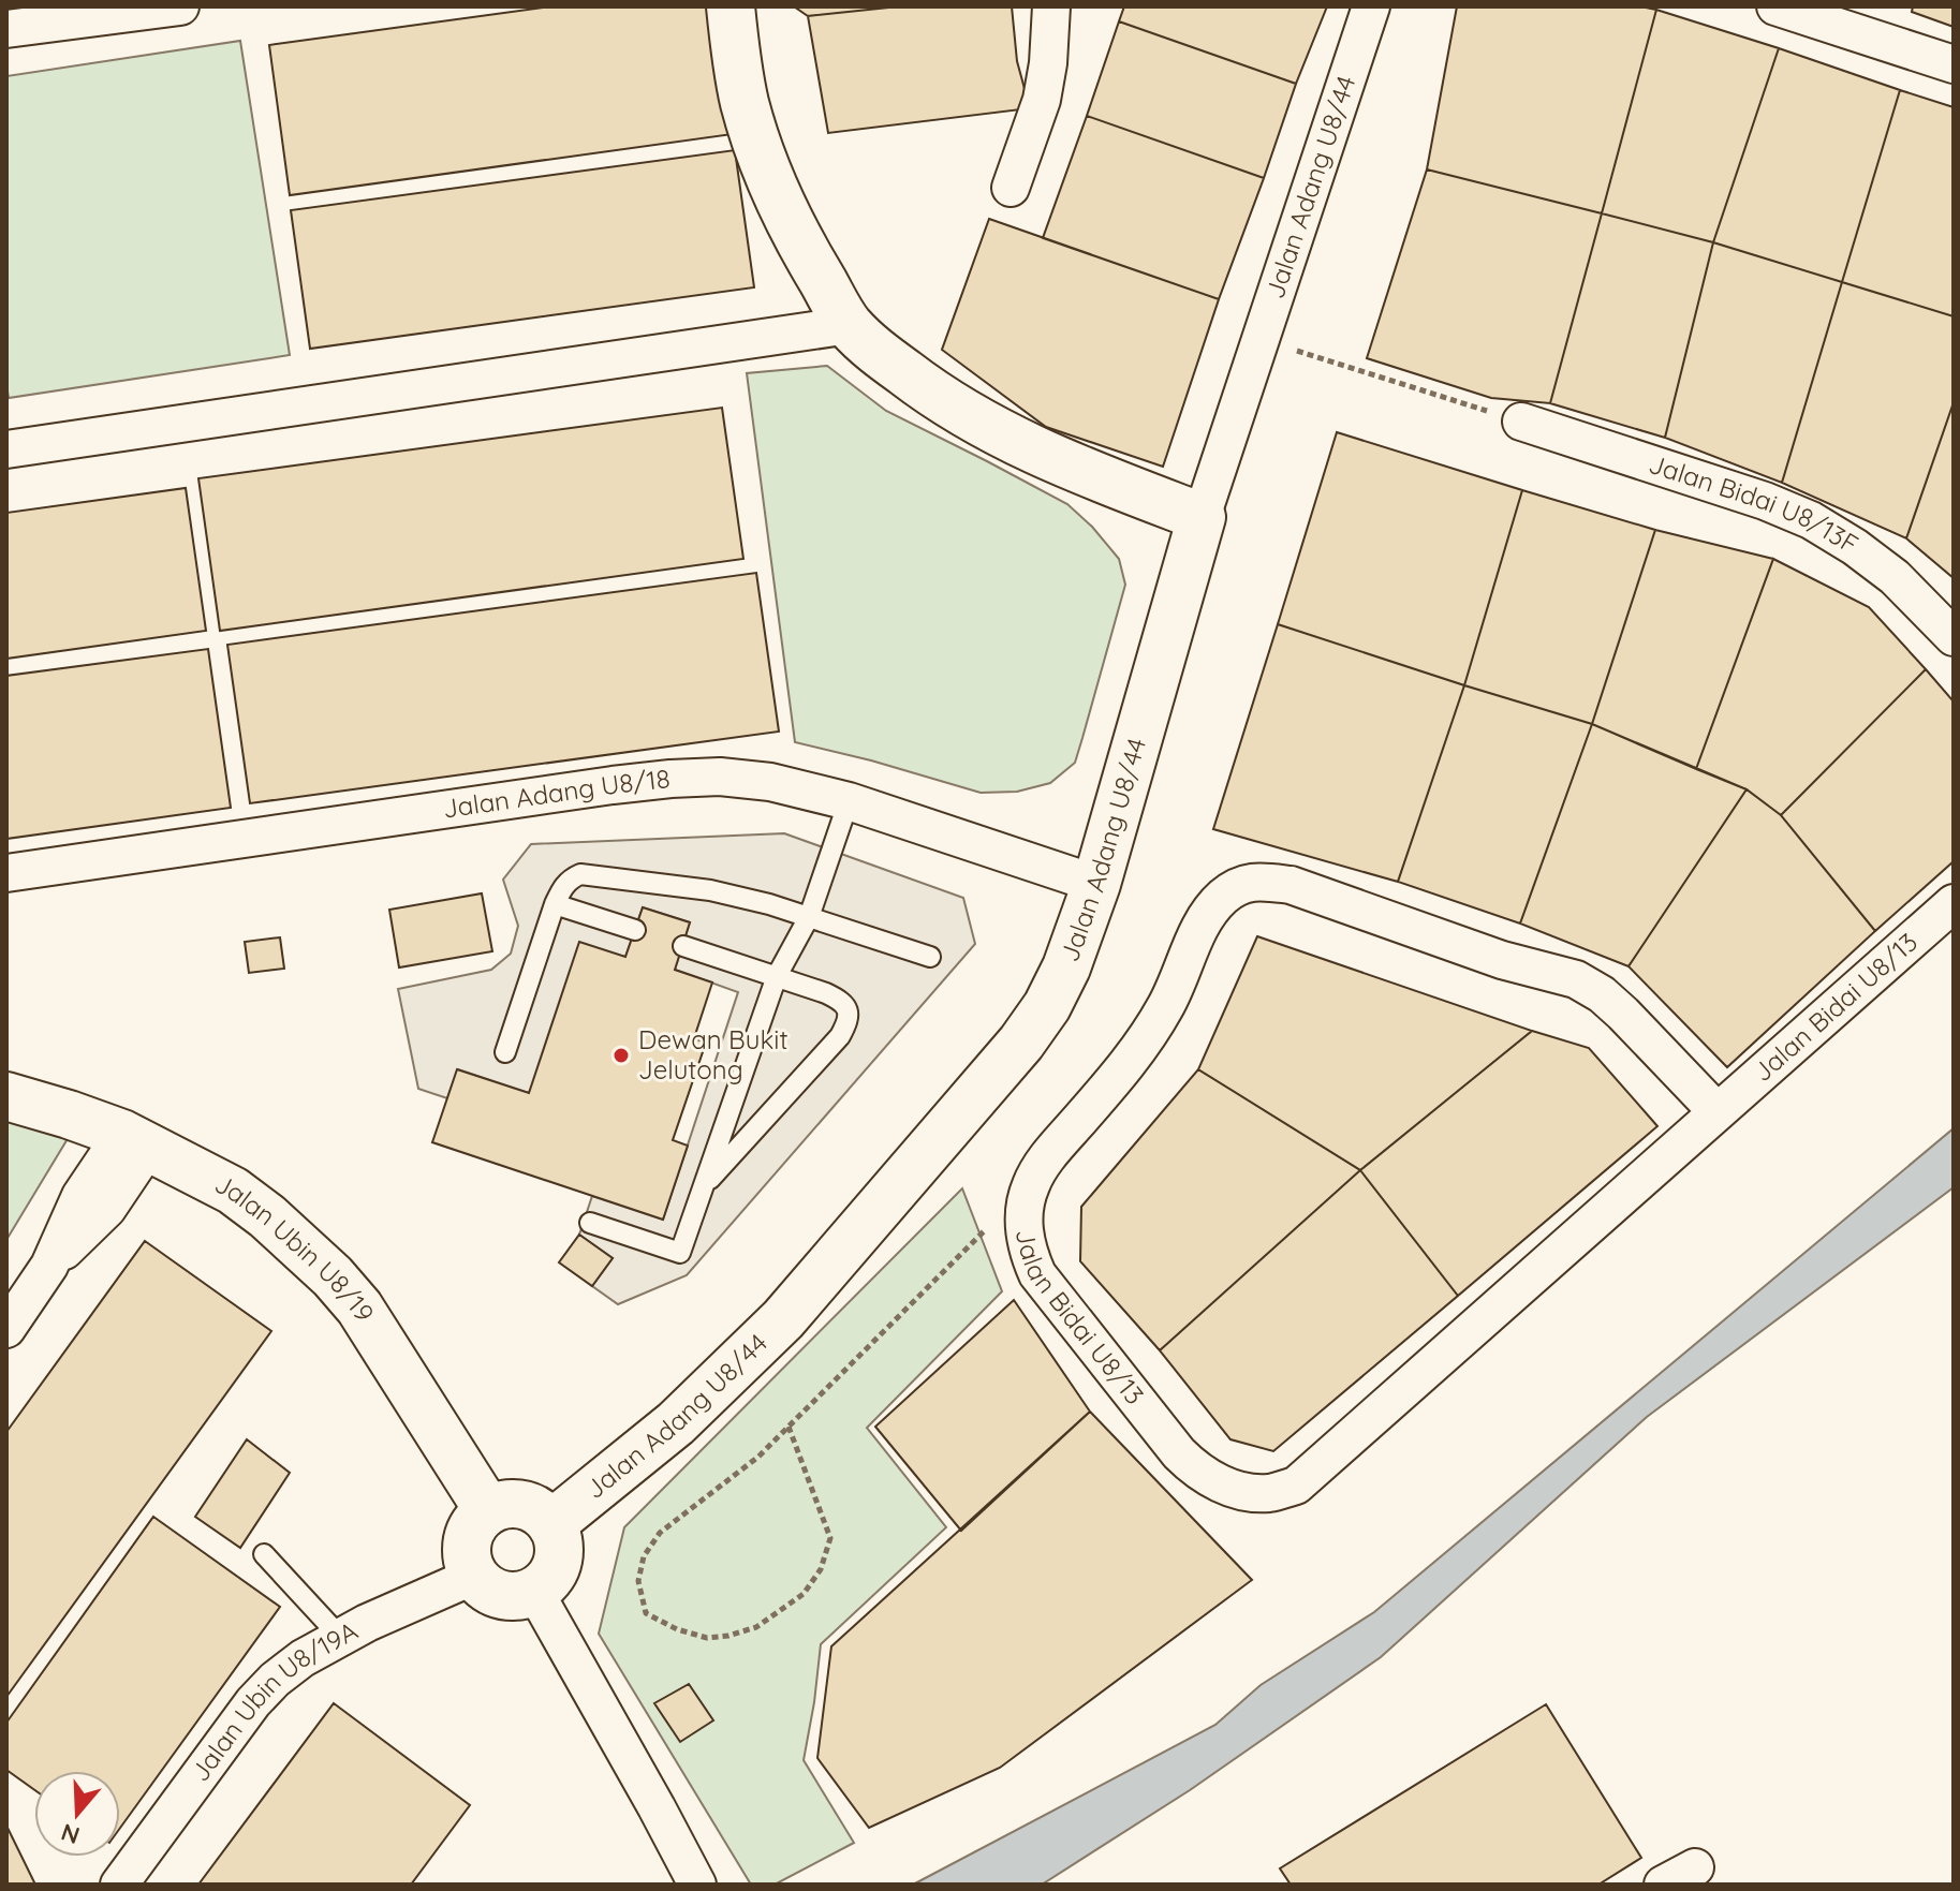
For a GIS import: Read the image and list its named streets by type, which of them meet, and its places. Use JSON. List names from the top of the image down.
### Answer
{
  "streets": {
    "street": [
      "Jalan Adang U8/44",
      "Jalan Bidai U8/13F",
      "Jalan Adang U8/18",
      "Jalan Bidai U8/13",
      "Jalan Ubin U8/19",
      "Jalan Ubin U8/19A"
    ]
  },
  "crossings": [
    ["Jalan Adang U8/44", "Jalan Adang U8/18"],
    ["Jalan Adang U8/44", "Jalan Ubin U8/19"],
    ["Jalan Adang U8/44", "Jalan Ubin U8/19A"],
    ["Jalan Ubin U8/19", "Jalan Ubin U8/19A"]
  ],
  "places": ["Dewan Bukit Jelutong"],
  "north": "bottom"
}
